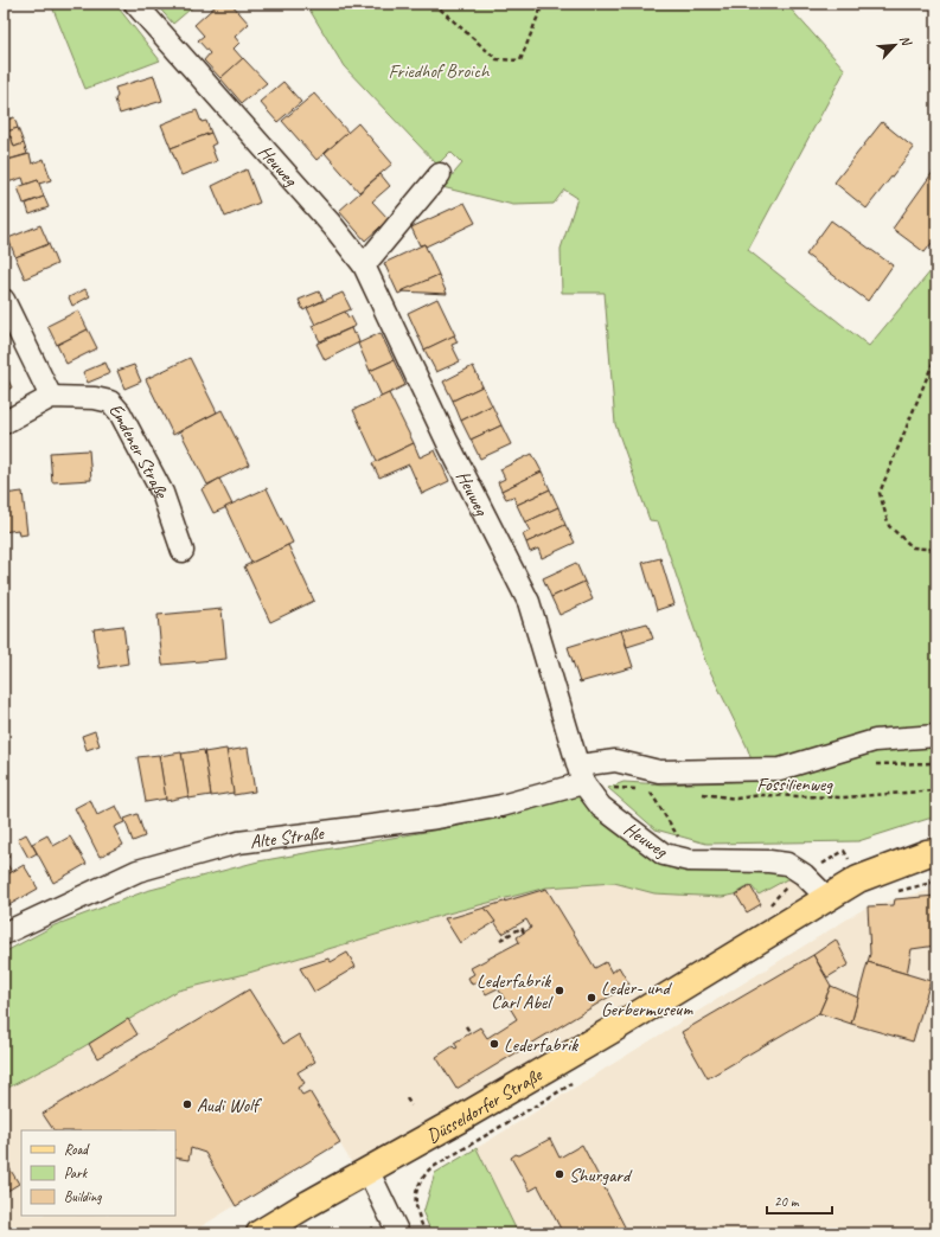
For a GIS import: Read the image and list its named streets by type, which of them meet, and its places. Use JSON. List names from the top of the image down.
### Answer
{
  "streets": {
    "main road": ["Düsseldorfer Straße"],
    "street": ["Heuweg", "Emdener Straße", "Alte Straße"],
    "path": ["Fossilienweg"]
  },
  "crossings": [
    ["Heuweg", "Alte Straße"],
    ["Heuweg", "Düsseldorfer Straße"]
  ],
  "parks": ["Friedhof Broich"],
  "places": [
    "Lederfabrik Carl Abel",
    "Leder- und Gerbermuseum",
    "Lederfabrik",
    "Audi Wolf",
    "Shurgard"
  ],
  "legend": ["Road", "Park", "Building"],
  "scale_bar": "20 m",
  "north": "top right"
}
